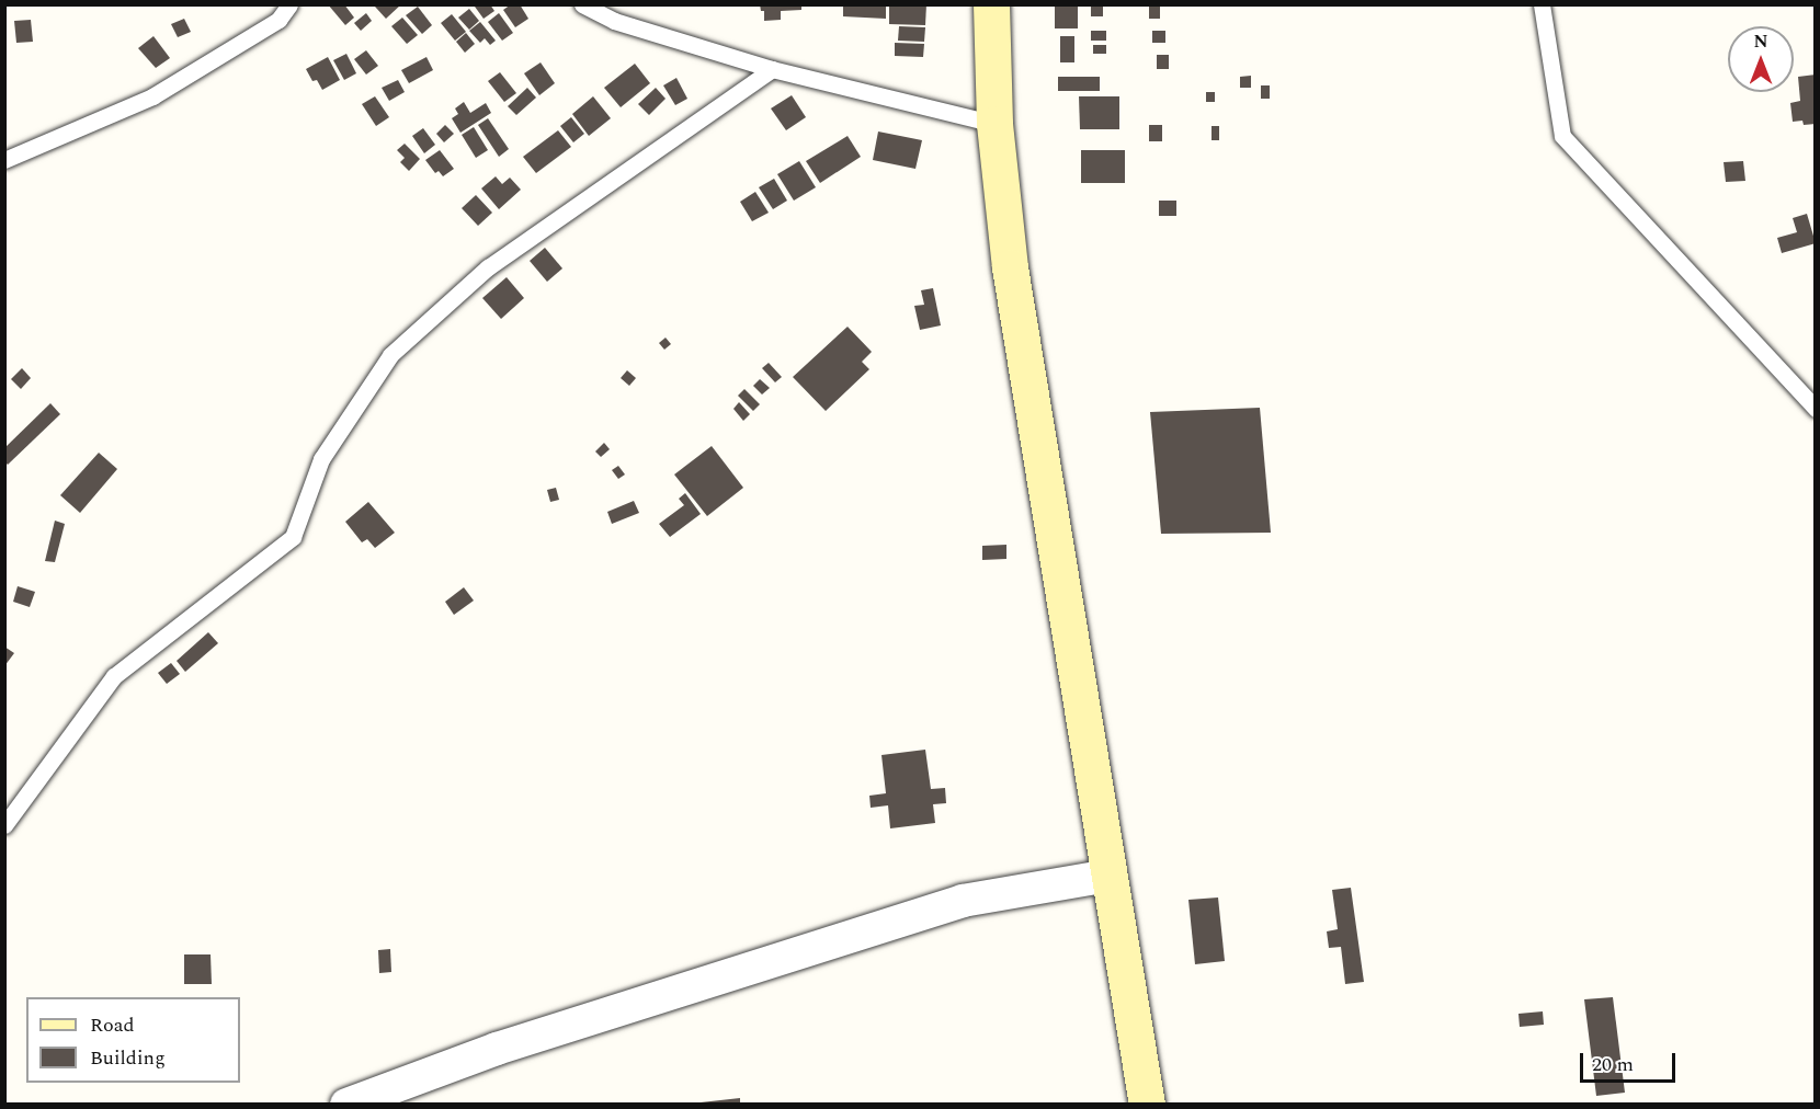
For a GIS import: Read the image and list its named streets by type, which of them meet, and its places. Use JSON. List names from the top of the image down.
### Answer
{
  "legend": ["Road", "Building"],
  "scale_bar": "20 m",
  "north": "top"
}
